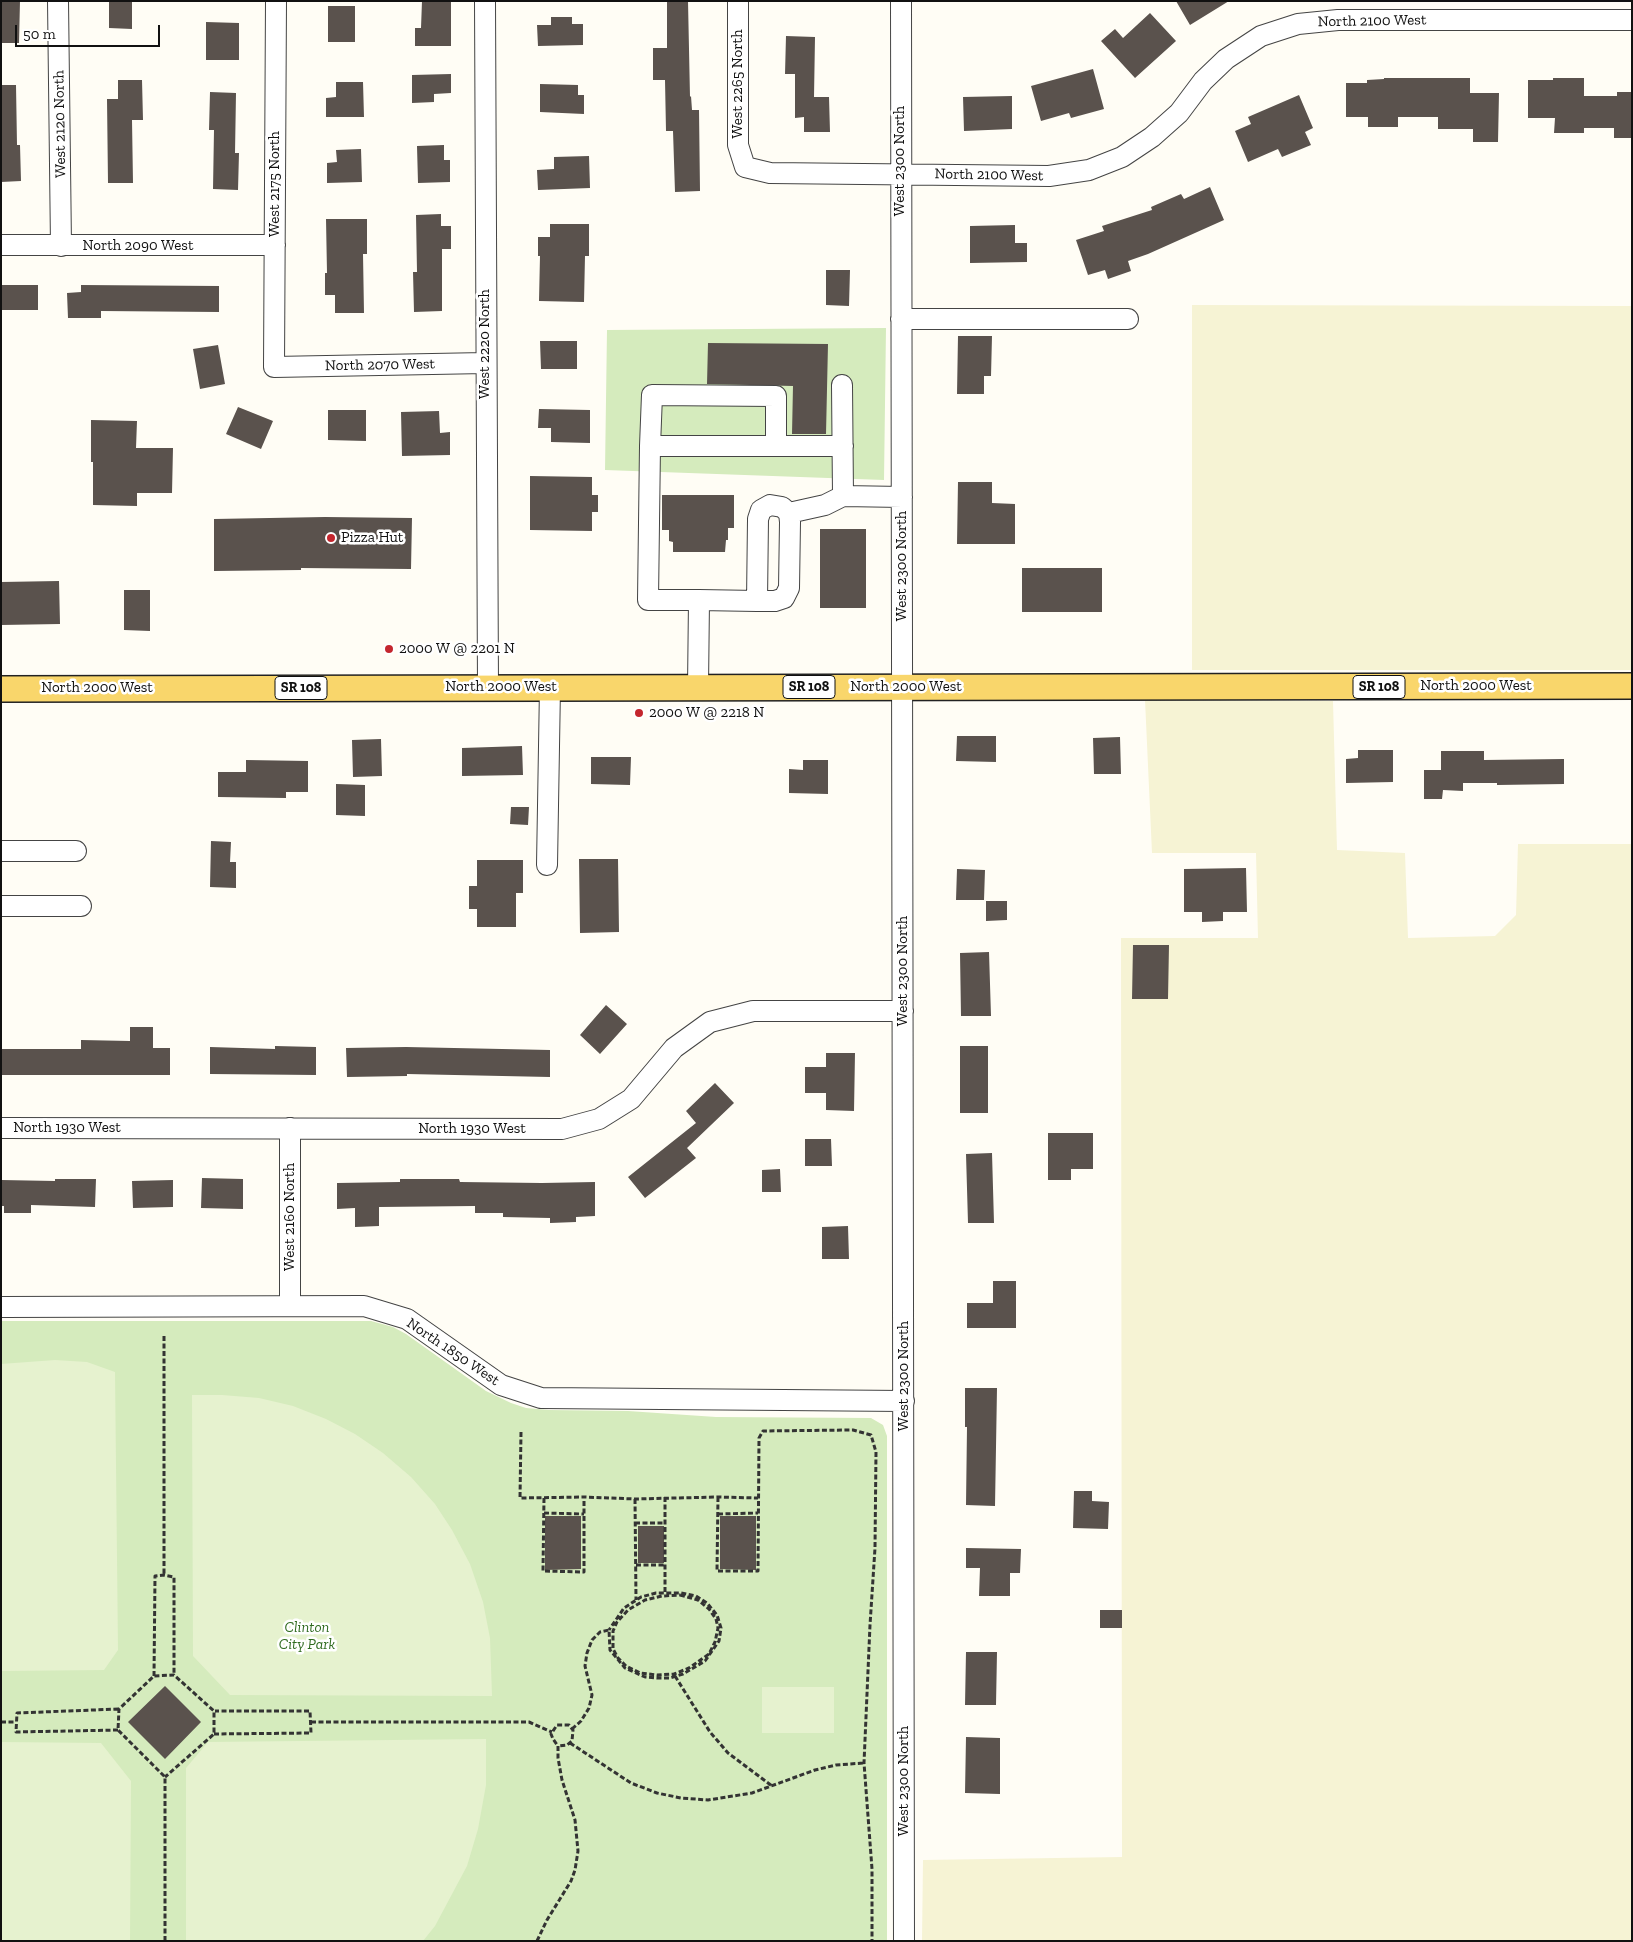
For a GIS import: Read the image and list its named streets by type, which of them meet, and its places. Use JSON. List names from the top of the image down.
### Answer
{
  "streets": {
    "main road": ["North 2000 West", "SR 108"],
    "street": [
      "North 2100 West",
      "West 2265 North",
      "West 2120 North",
      "West 2300 North",
      "West 2175 North",
      "North 2090 West",
      "West 2220 North",
      "North 2070 West",
      "North 1930 West",
      "West 2160 North",
      "North 1850 West"
    ]
  },
  "crossings": [
    ["North 2100 West", "West 2265 North"],
    ["North 2100 West", "West 2300 North"],
    ["West 2120 North", "North 2090 West"],
    ["West 2300 North", "North 2000 West"],
    ["West 2300 North", "North 1930 West"],
    ["West 2300 North", "North 1850 West"],
    ["West 2175 North", "North 2090 West"],
    ["West 2175 North", "North 2070 West"],
    ["West 2220 North", "North 2070 West"],
    ["West 2220 North", "North 2000 West"],
    ["North 1930 West", "West 2160 North"],
    ["West 2160 North", "North 1850 West"]
  ],
  "parks": ["Clinton City Park"],
  "places": ["Pizza Hut", "2000 W @ 2201 N", "2000 W @ 2218 N"],
  "scale_bar": "50 m"
}
